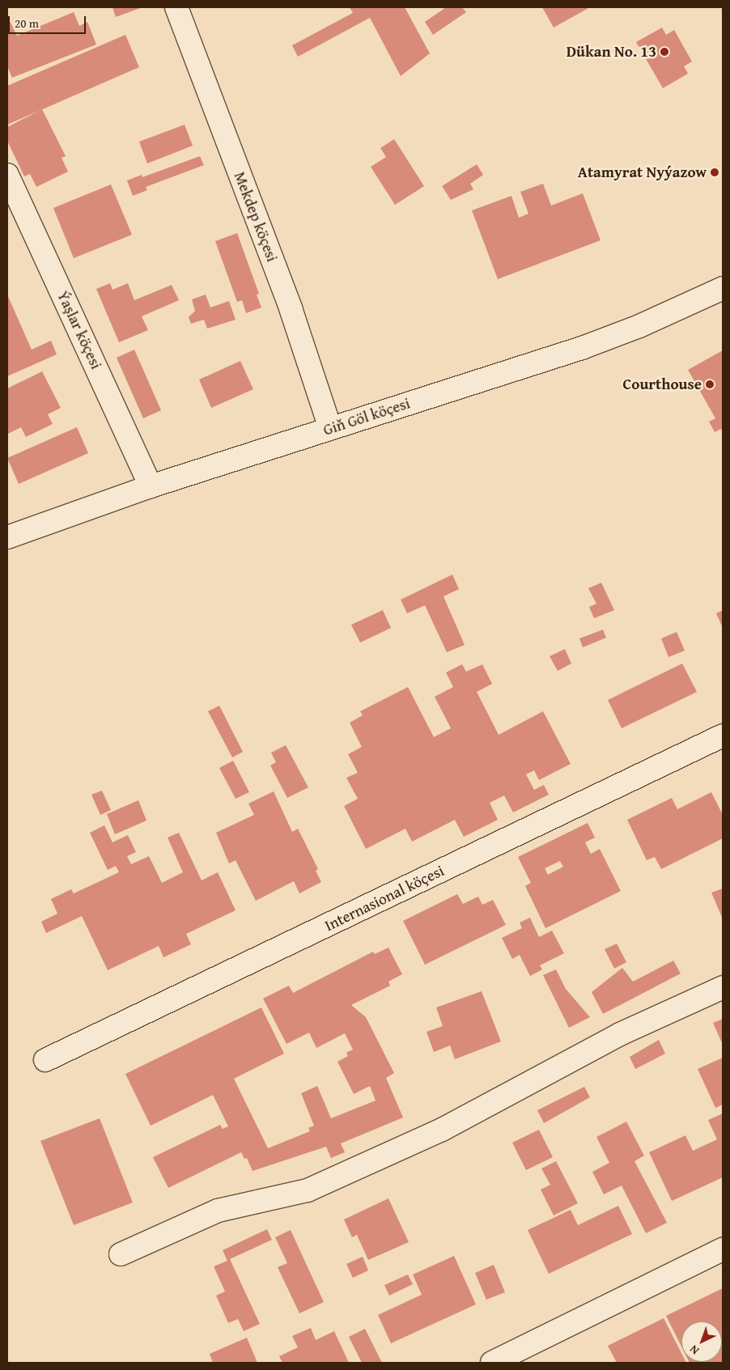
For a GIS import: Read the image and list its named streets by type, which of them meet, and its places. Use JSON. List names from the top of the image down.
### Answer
{
  "streets": {
    "street": [
      "Mekdep köçesi",
      "Ýaşlar köçesi",
      "Giň Göl köçesi",
      "Internasional köçesi"
    ]
  },
  "crossings": [
    ["Mekdep köçesi", "Giň Göl köçesi"],
    ["Ýaşlar köçesi", "Giň Göl köçesi"]
  ],
  "places": ["Dükan No. 13", "Atamyrat Nyýazow", "Courthouse"],
  "scale_bar": "20 m",
  "north": "bottom left"
}
